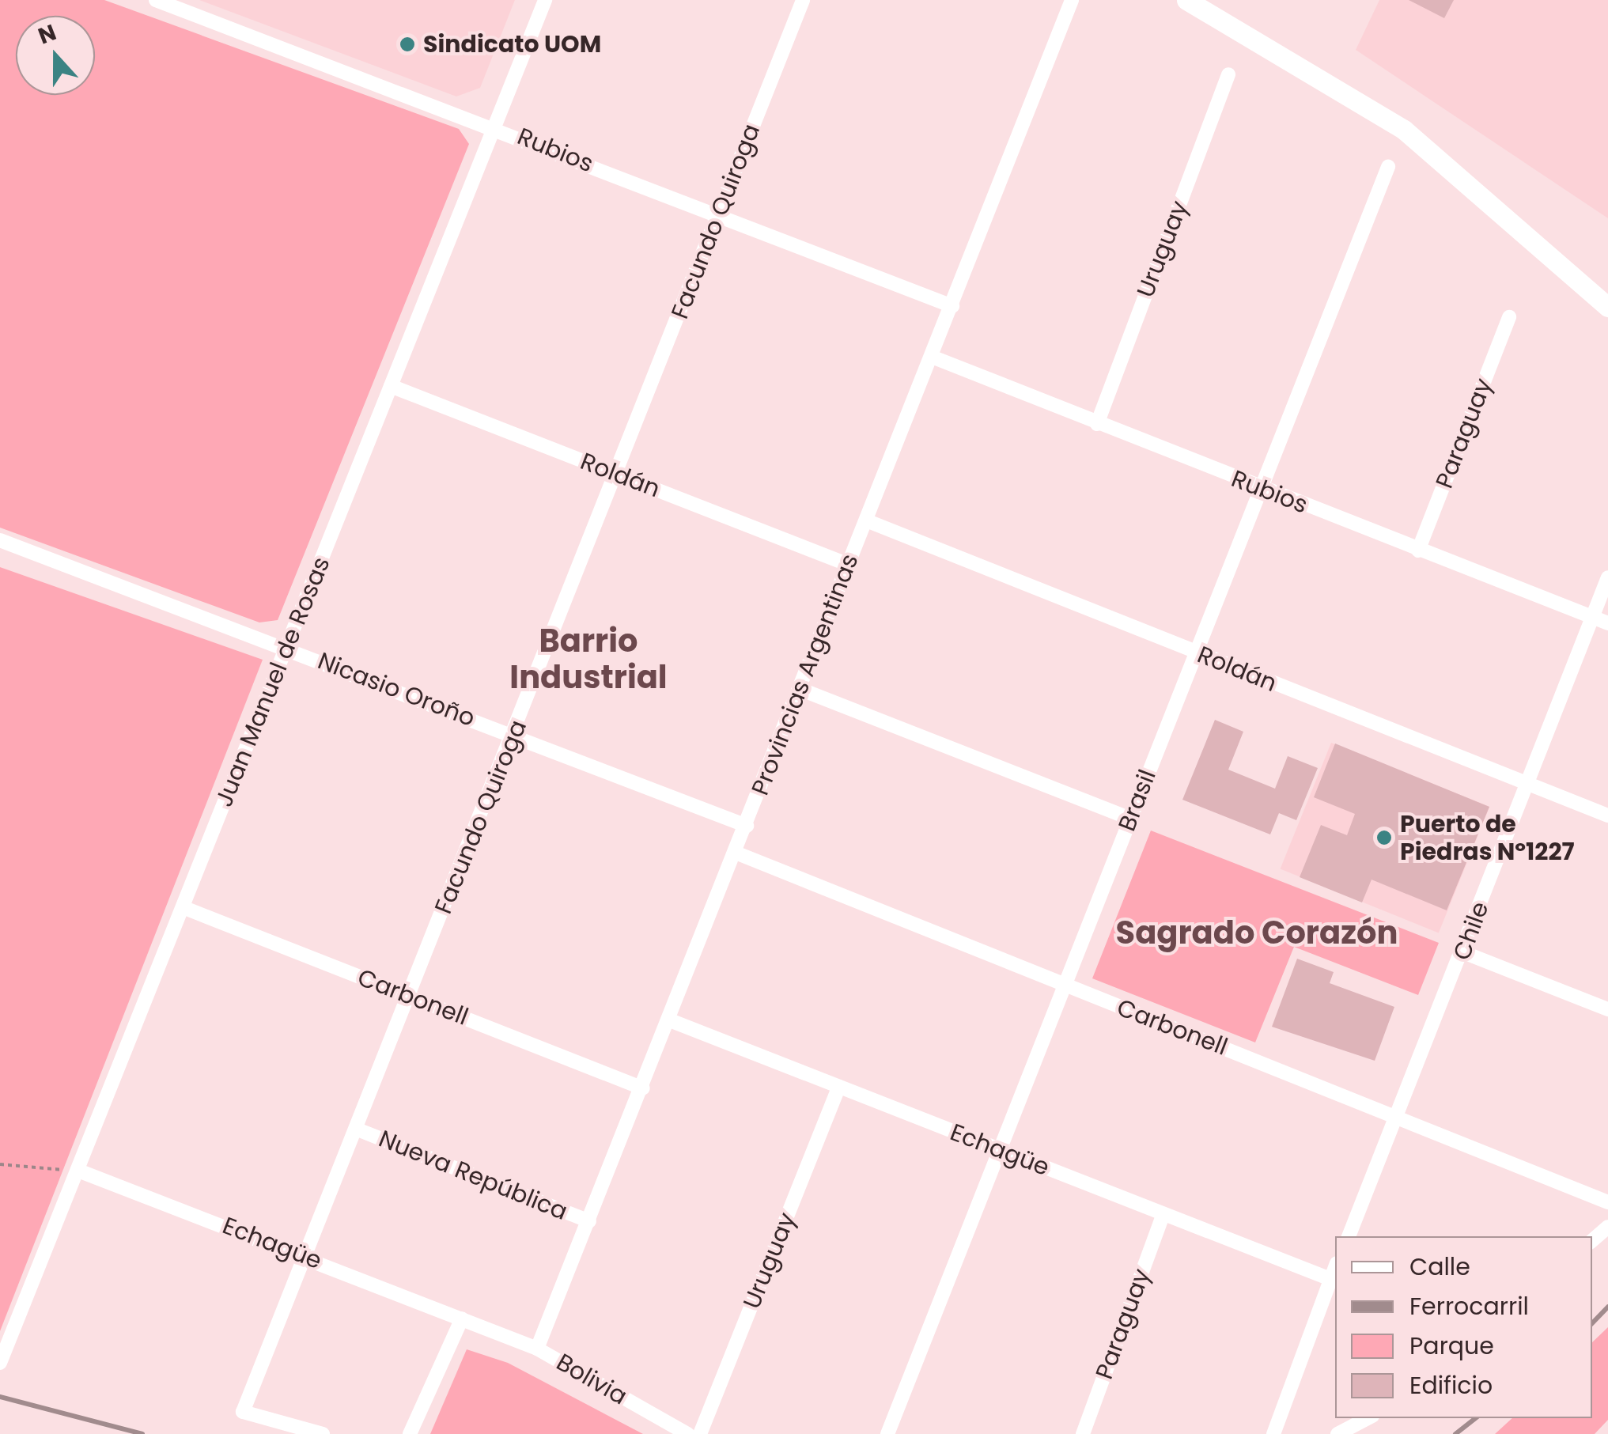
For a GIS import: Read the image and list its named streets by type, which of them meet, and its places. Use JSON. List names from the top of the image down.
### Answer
{
  "streets": {
    "street": [
      "Rubios",
      "Facundo Quiroga",
      "Uruguay",
      "Paraguay",
      "Roldán",
      "Provincias Argentinas",
      "Juan Manuel de Rosas",
      "Nicasio Oroño",
      "Brasil",
      "Chile",
      "Carbonell",
      "Echagüe",
      "Nueva República",
      "Bolivia"
    ]
  },
  "crossings": [
    ["Rubios", "Facundo Quiroga"],
    ["Rubios", "Uruguay"],
    ["Rubios", "Paraguay"],
    ["Rubios", "Provincias Argentinas"],
    ["Rubios", "Juan Manuel de Rosas"],
    ["Rubios", "Brasil"],
    ["Rubios", "Chile"],
    ["Facundo Quiroga", "Roldán"],
    ["Facundo Quiroga", "Nicasio Oroño"],
    ["Facundo Quiroga", "Carbonell"],
    ["Facundo Quiroga", "Echagüe"],
    ["Facundo Quiroga", "Nueva República"],
    ["Uruguay", "Echagüe"],
    ["Paraguay", "Echagüe"],
    ["Roldán", "Provincias Argentinas"],
    ["Roldán", "Juan Manuel de Rosas"],
    ["Roldán", "Brasil"],
    ["Roldán", "Chile"],
    ["Provincias Argentinas", "Nicasio Oroño"],
    ["Provincias Argentinas", "Carbonell"],
    ["Provincias Argentinas", "Echagüe"],
    ["Provincias Argentinas", "Nueva República"],
    ["Provincias Argentinas", "Bolivia"],
    ["Juan Manuel de Rosas", "Nicasio Oroño"],
    ["Juan Manuel de Rosas", "Carbonell"],
    ["Juan Manuel de Rosas", "Echagüe"],
    ["Brasil", "Carbonell"],
    ["Brasil", "Echagüe"],
    ["Chile", "Carbonell"],
    ["Echagüe", "Bolivia"]
  ],
  "districts": ["Barrio Industrial", "Sagrado Corazón"],
  "places": ["Sindicato UOM", "Puerto de Piedras Nº1227"],
  "legend": [
    "Calle",
    "Ferrocarril",
    "Parque",
    "Edificio"
  ],
  "north": "top"
}
